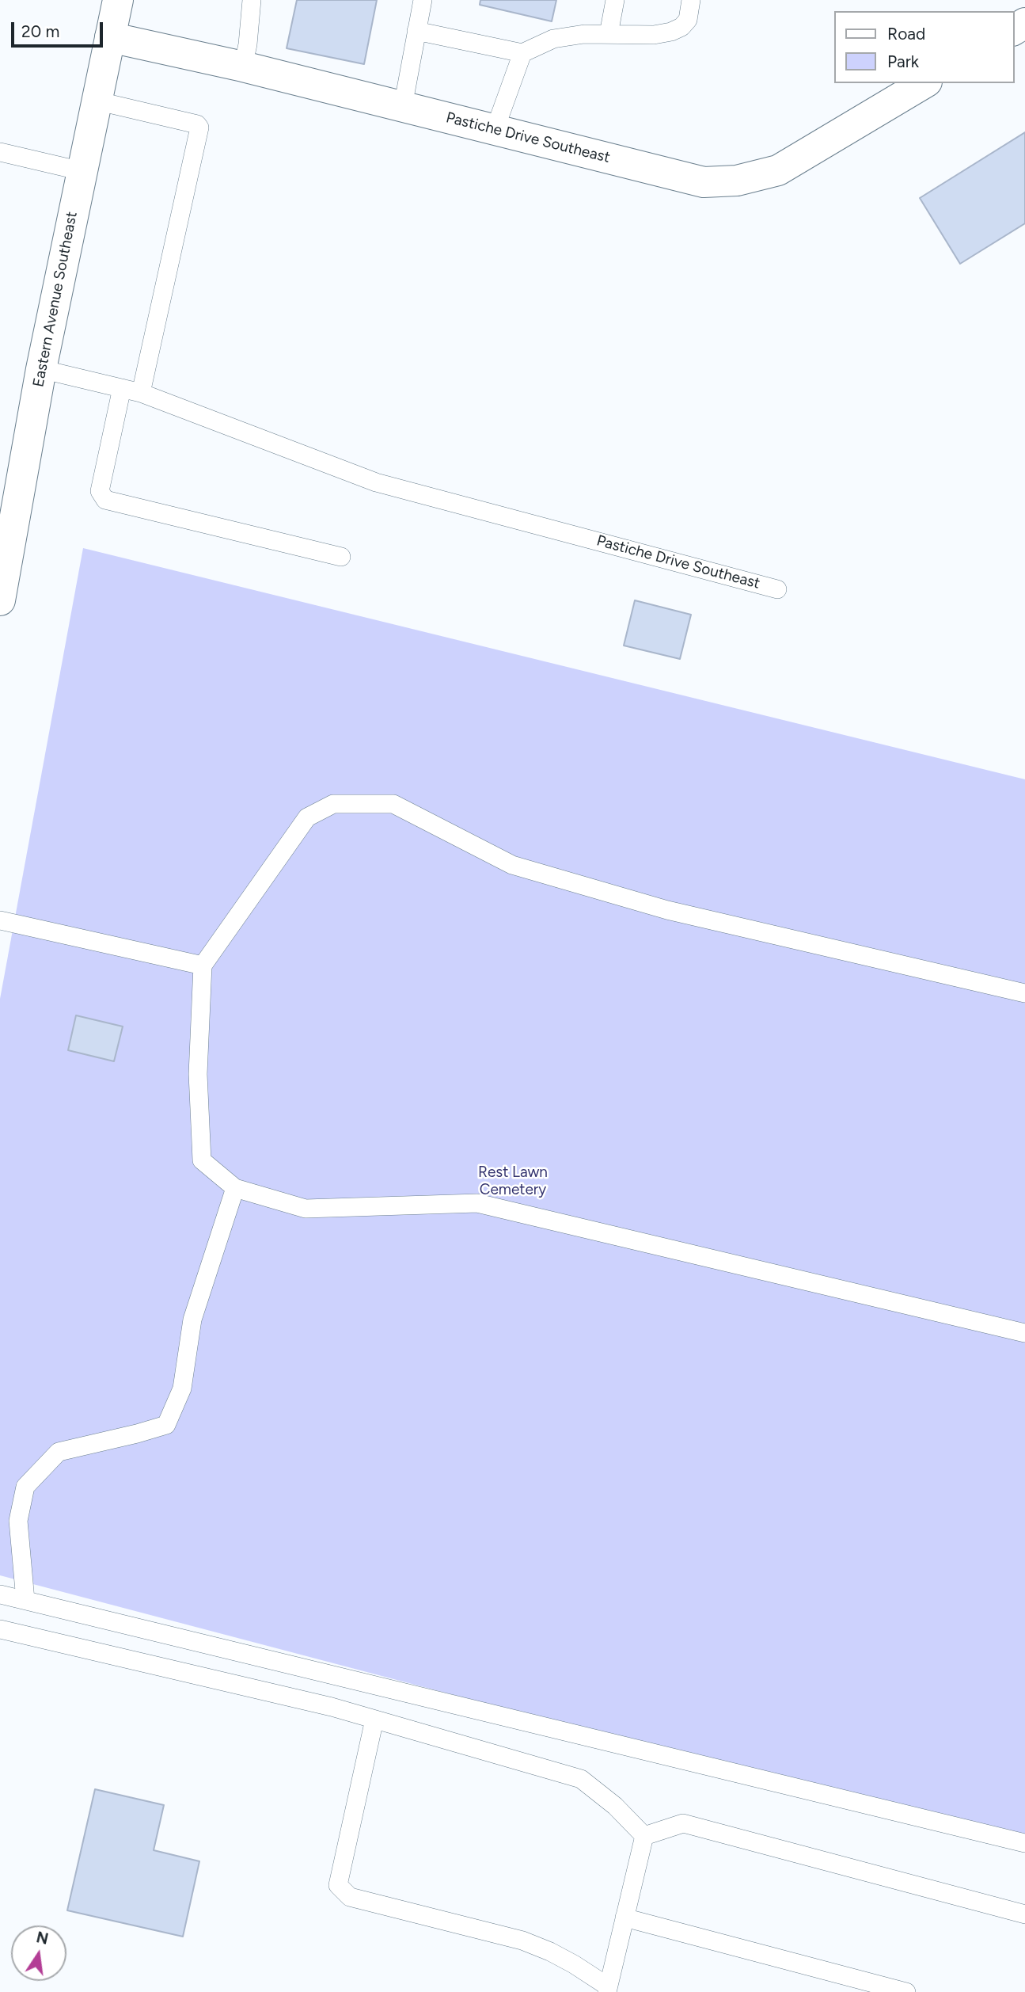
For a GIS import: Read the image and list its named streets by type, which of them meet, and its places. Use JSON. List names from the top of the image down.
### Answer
{
  "streets": {
    "street": ["Pastiche Drive Southeast", "Eastern Avenue Southeast"]
  },
  "crossings": [
    ["Pastiche Drive Southeast", "Eastern Avenue Southeast"]
  ],
  "parks": ["Rest Lawn Cemetery"],
  "legend": ["Road", "Park"],
  "scale_bar": "20 m",
  "north": "top"
}
